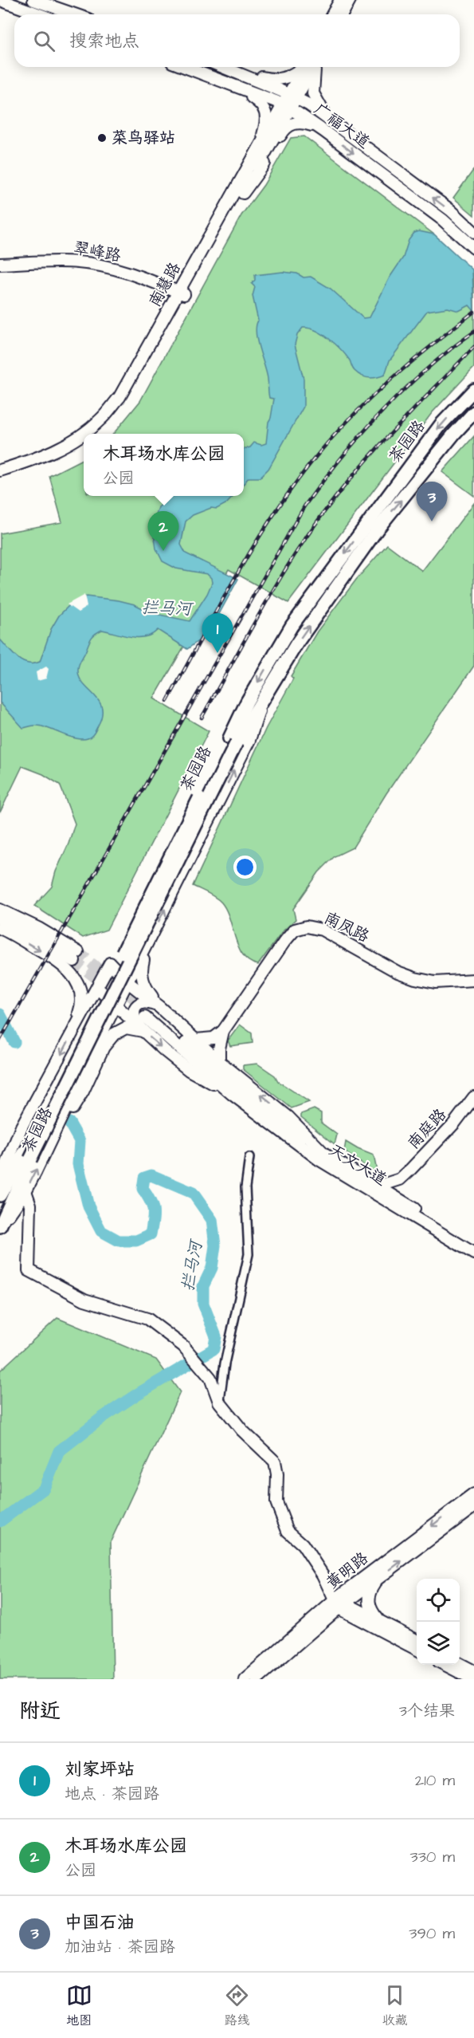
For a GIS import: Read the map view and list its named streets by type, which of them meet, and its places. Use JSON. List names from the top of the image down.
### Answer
{
  "streets": {
    "main road": [
      "广福大道",
      "翠峰路",
      "南慧路",
      "茶园路",
      "南凤路",
      "南庭路",
      "天文大道",
      "黄明路"
    ]
  },
  "crossings": [
    ["广福大道", "南慧路"],
    ["翠峰路", "南慧路"],
    ["茶园路", "天文大道"]
  ],
  "water": ["拦马河"],
  "places": ["菜鸟驿站"],
  "page": {
    "search": "搜索地点",
    "popup": ["木耳场水库公园", "公园"],
    "pins": ["3", "2", "1"],
    "heading": ["附近", "3个结果"],
    "list": [
      {
        "mark": "1",
        "name": "刘家坪站",
        "note": "地点 · 茶园路",
        "value": "210 m"
      },
      {
        "mark": "2",
        "name": "木耳场水库公园",
        "note": "公园",
        "value": "330 m"
      },
      {
        "mark": "3",
        "name": "中国石油",
        "note": "加油站 · 茶园路",
        "value": "390 m"
      }
    ],
    "nav": ["地图", "路线", "收藏"]
  }
}
